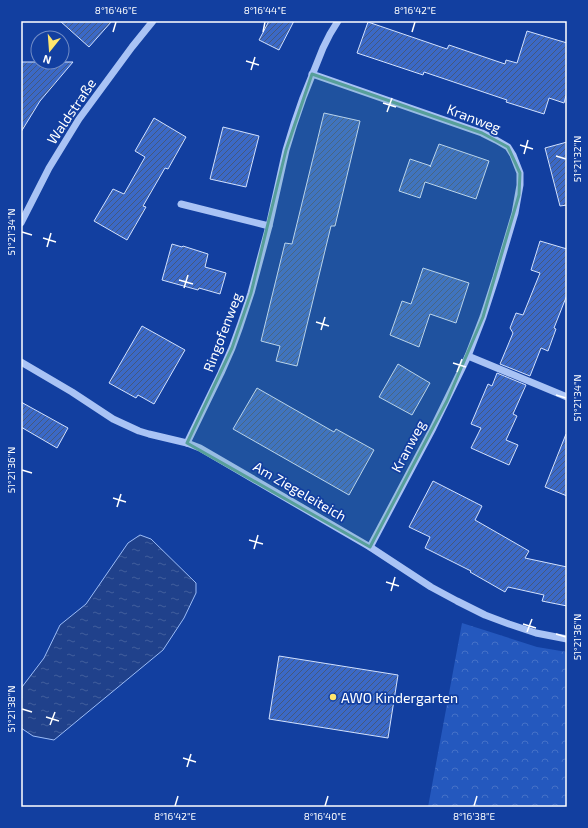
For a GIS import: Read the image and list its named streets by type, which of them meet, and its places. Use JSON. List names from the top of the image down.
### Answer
{
  "streets": {
    "street": [
      "Waldstraße",
      "Kranweg",
      "Ringofenweg",
      "Am Ziegeleiteich"
    ]
  },
  "crossings": [
    ["Kranweg", "Ringofenweg"],
    ["Kranweg", "Am Ziegeleiteich"],
    ["Ringofenweg", "Am Ziegeleiteich"]
  ],
  "places": ["AWO Kindergarten"],
  "north": "bottom",
  "coordinates": [
    "8°16'46\"E",
    "8°16'44\"E",
    "8°16'42\"E",
    "51°21'32\"N",
    "51°21'34\"N",
    "51°21'36\"N",
    "51°21'38\"N",
    "8°16'40\"E",
    "8°16'38\"E"
  ]
}
